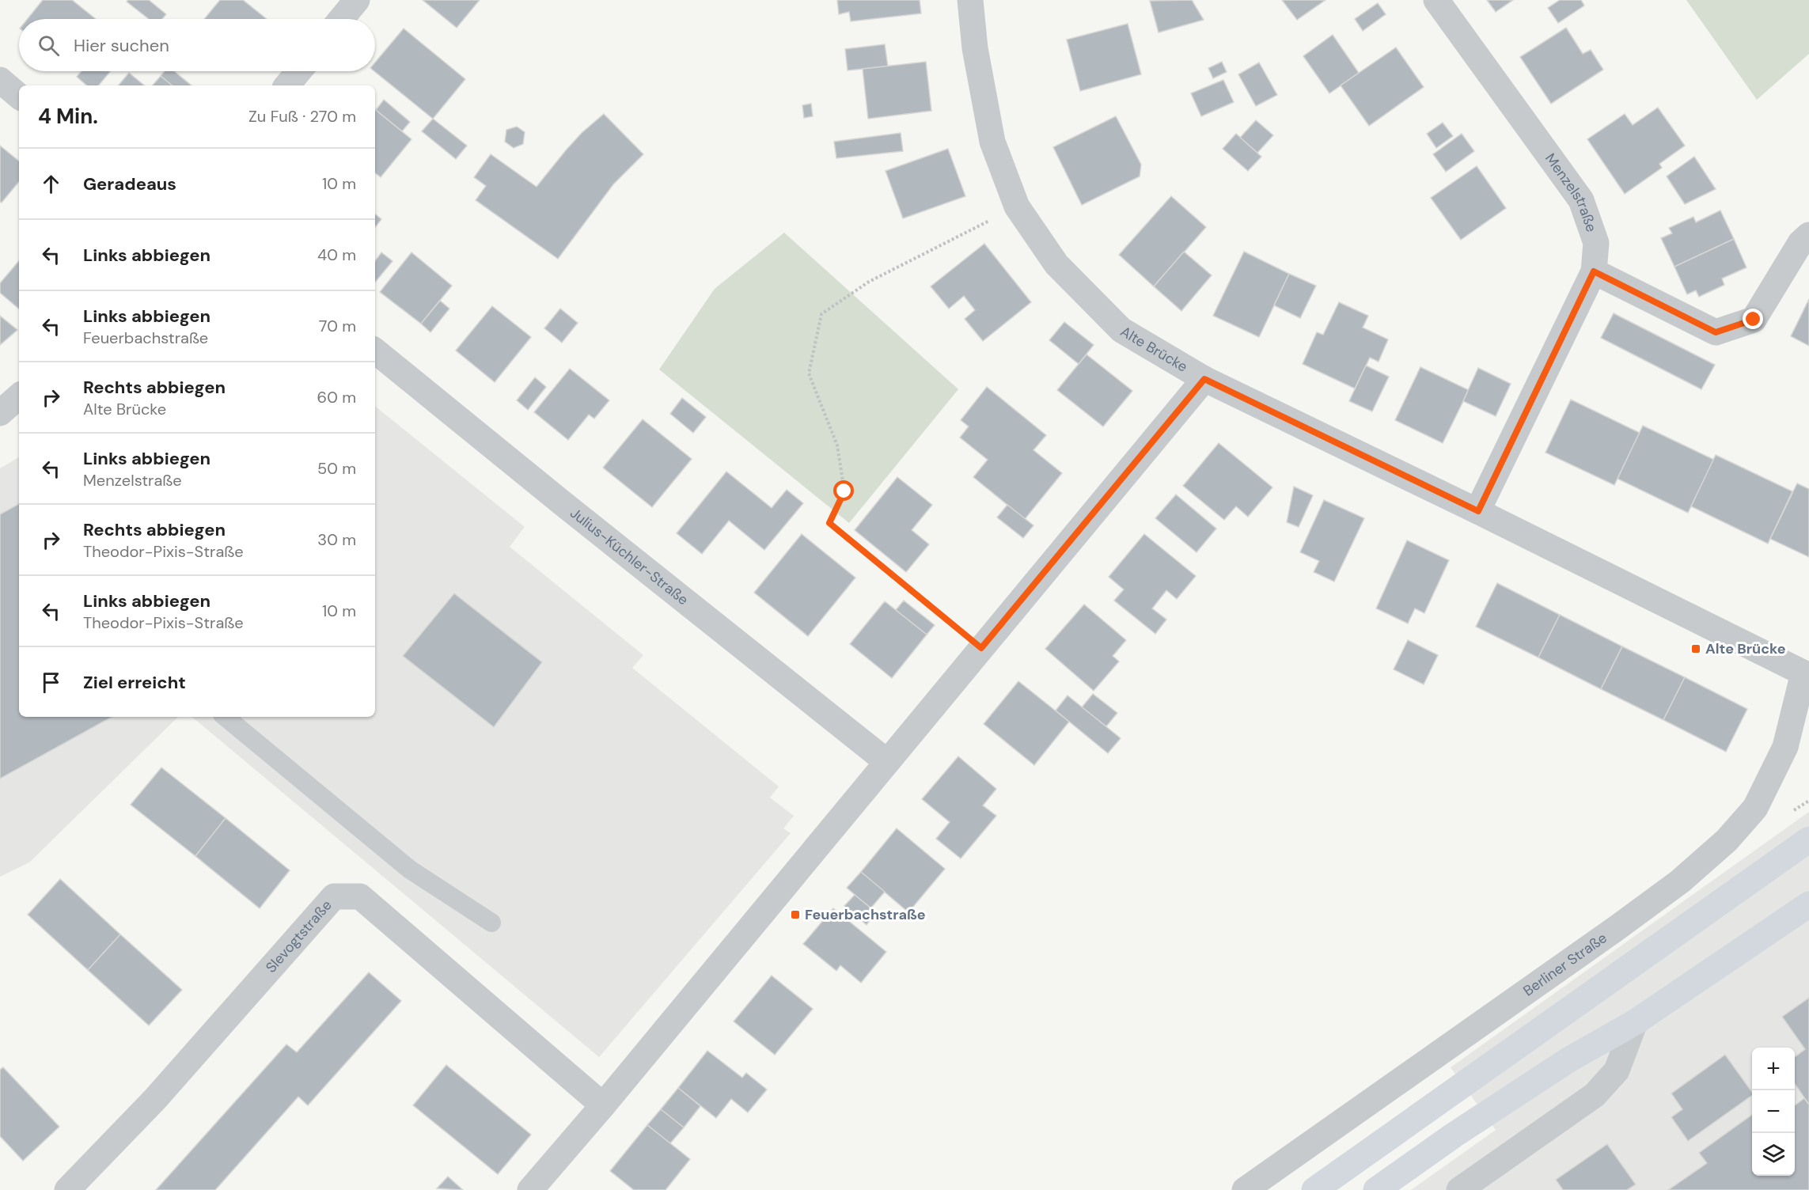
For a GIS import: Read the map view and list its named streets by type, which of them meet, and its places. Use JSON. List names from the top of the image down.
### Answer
{
  "streets": {
    "street": [
      "Menzelstraße",
      "Alte Brücke",
      "Julius-Küchler-Straße",
      "Slevogtstraße",
      "Berliner Straße"
    ]
  },
  "crossings": [
    ["Menzelstraße", "Alte Brücke"],
    ["Alte Brücke", "Berliner Straße"]
  ],
  "places": {
    "transit": ["Alte Brücke", "Feuerbachstraße"]
  },
  "page": {
    "search": "Hier suchen",
    "heading": ["4 Min.", "Zu Fuß · 270 m"],
    "list": [
      ["Geradeaus", "10 m"],
      ["Links abbiegen", "40 m"],
      ["Links abbiegen", "Feuerbachstraße", "70 m"],
      ["Rechts abbiegen", "Alte Brücke", "60 m"],
      ["Links abbiegen", "Menzelstraße", "50 m"],
      ["Rechts abbiegen", "Theodor-Pixis-Straße", "30 m"],
      ["Links abbiegen", "Theodor-Pixis-Straße", "10 m"],
      "Ziel erreicht"
    ],
    "map_buttons": ["+", "−"]
  }
}
